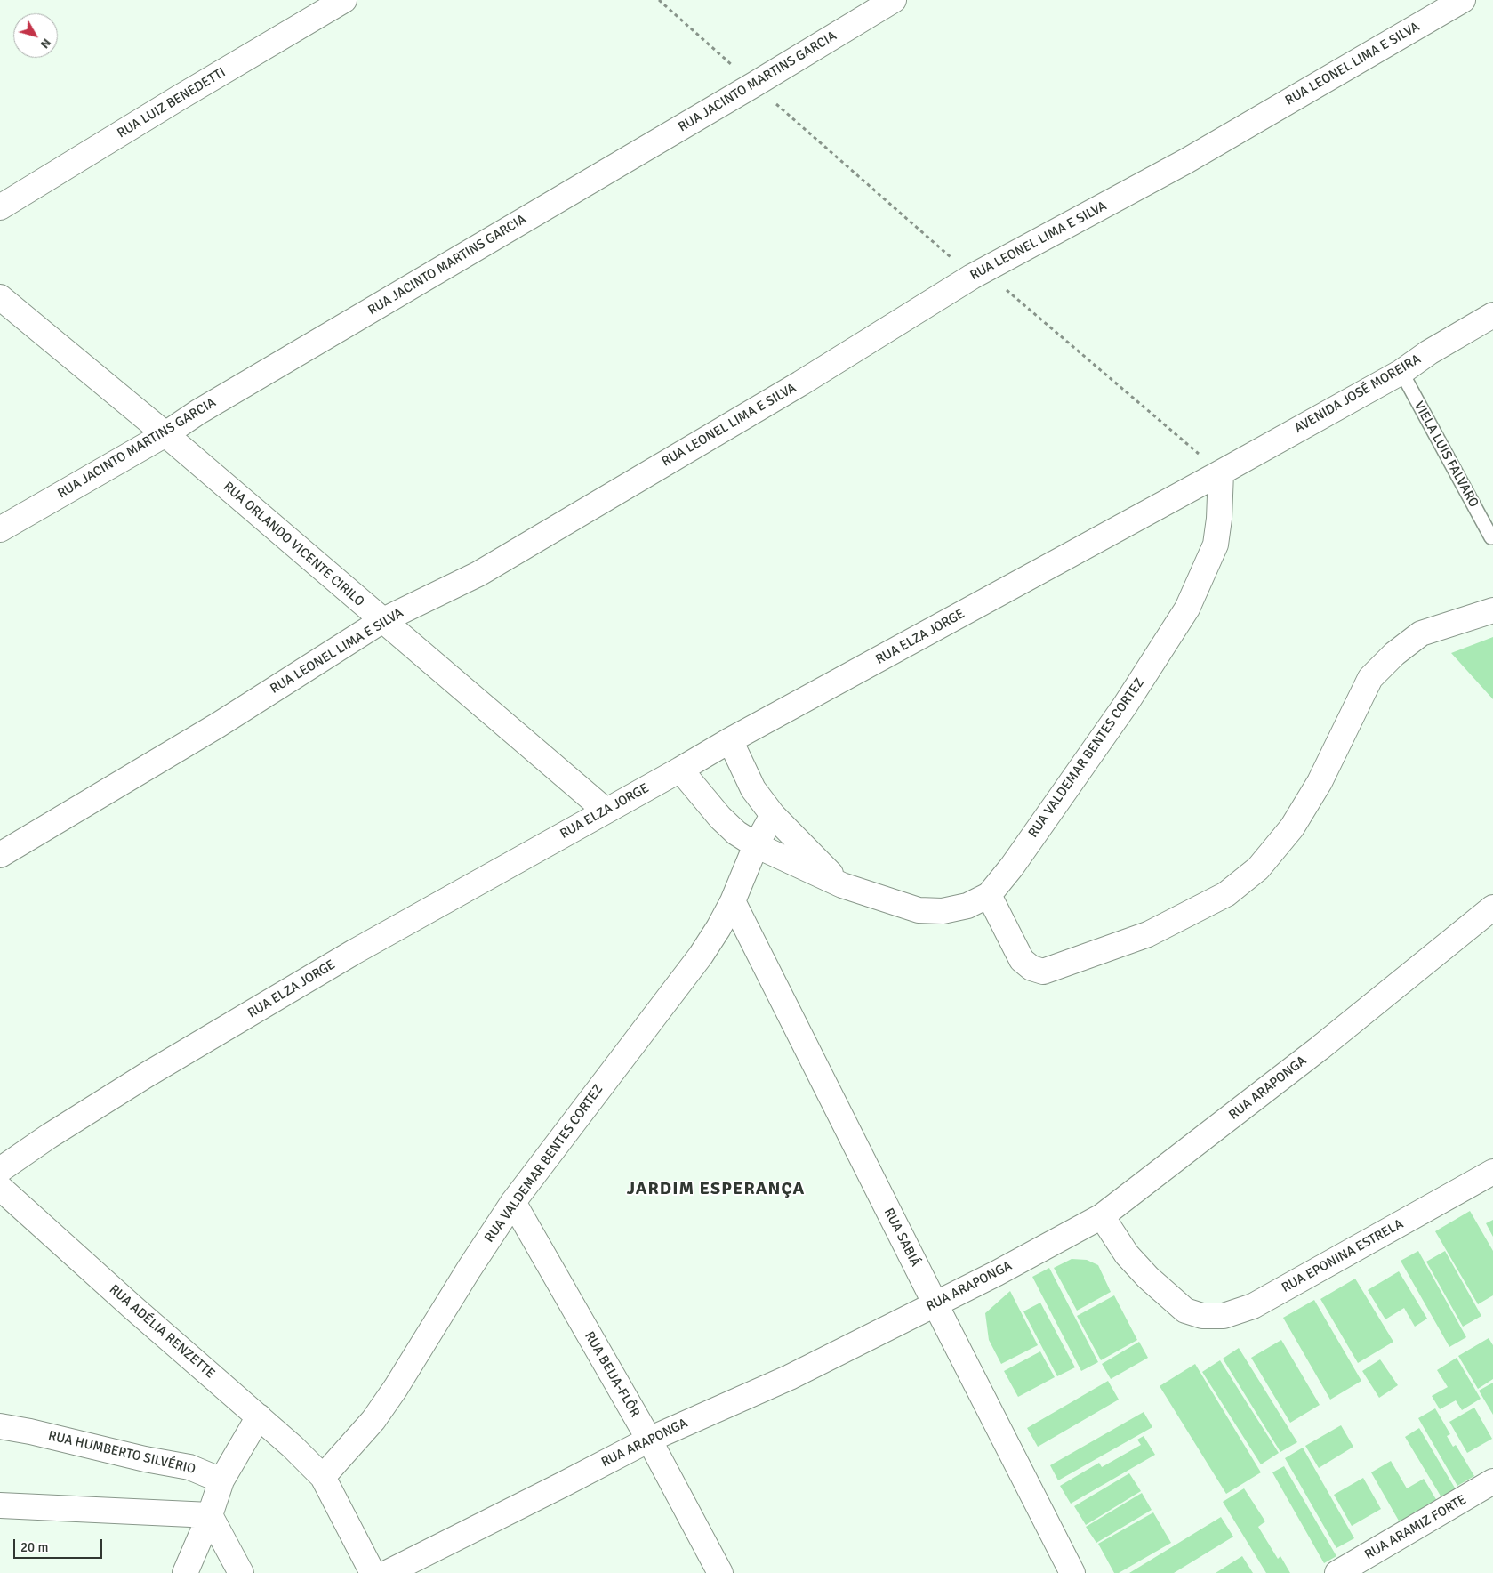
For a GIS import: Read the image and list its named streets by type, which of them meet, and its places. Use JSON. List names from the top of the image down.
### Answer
{
  "streets": {
    "street": [
      "RUA LEONEL LIMA E SILVA",
      "RUA JACINTO MARTINS GARCIA",
      "RUA LUIZ BENEDETTI",
      "AVENIDA JOSÉ MOREIRA",
      "RUA ORLANDO VICENTE CIRILO",
      "RUA ELZA JORGE",
      "RUA VALDEMAR BENTES CORTEZ",
      "RUA ARAPONGA",
      "RUA SABIÁ",
      "RUA EPONINA ESTRELA",
      "RUA ADÉLIA RENZETTE",
      "RUA BEIJA-FLÔR",
      "RUA HUMBERTO SILVÉRIO",
      "RUA ARAMIZ FORTE"
    ],
    "lane": ["VIELA LUIS FALVARO"]
  },
  "crossings": [
    ["RUA LEONEL LIMA E SILVA", "RUA ORLANDO VICENTE CIRILO"],
    ["RUA JACINTO MARTINS GARCIA", "RUA ORLANDO VICENTE CIRILO"],
    ["AVENIDA JOSÉ MOREIRA", "VIELA LUIS FALVARO"],
    ["AVENIDA JOSÉ MOREIRA", "RUA ELZA JORGE"],
    ["AVENIDA JOSÉ MOREIRA", "RUA VALDEMAR BENTES CORTEZ"],
    ["RUA ORLANDO VICENTE CIRILO", "RUA ELZA JORGE"],
    ["RUA ELZA JORGE", "RUA VALDEMAR BENTES CORTEZ"],
    ["RUA VALDEMAR BENTES CORTEZ", "RUA SABIÁ"],
    ["RUA VALDEMAR BENTES CORTEZ", "RUA ADÉLIA RENZETTE"],
    ["RUA VALDEMAR BENTES CORTEZ", "RUA BEIJA-FLÔR"],
    ["RUA ARAPONGA", "RUA SABIÁ"],
    ["RUA ARAPONGA", "RUA EPONINA ESTRELA"],
    ["RUA ARAPONGA", "RUA BEIJA-FLÔR"]
  ],
  "districts": ["JARDIM ESPERANÇA"],
  "scale_bar": "20 m",
  "north": "bottom right"
}
